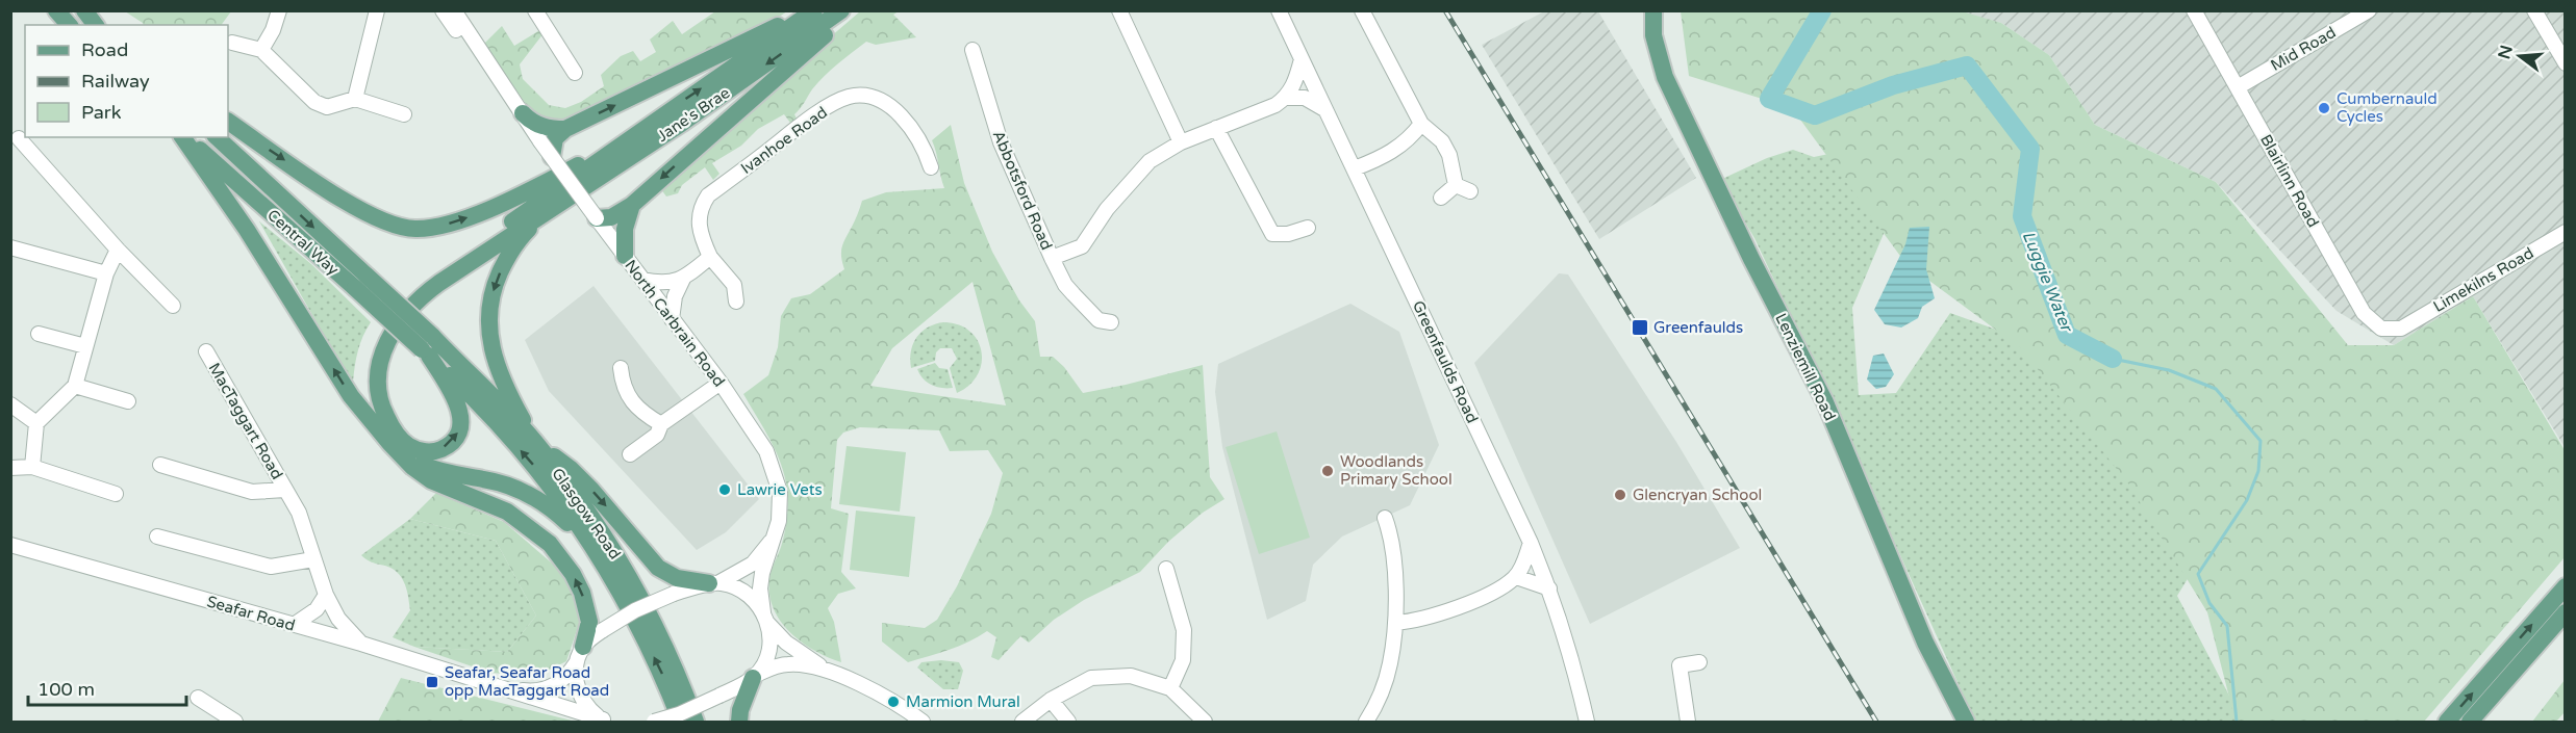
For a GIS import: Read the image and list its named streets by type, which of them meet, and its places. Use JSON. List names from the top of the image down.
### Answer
{
  "streets": {
    "main road": [
      "Jane's Brae",
      "Central Way",
      "Lenziemill Road",
      "Glasgow Road"
    ],
    "street": [
      "Mid Road",
      "Ivanhoe Road",
      "Blairlinn Road",
      "Abbotsford Road",
      "Limekilns Road",
      "North Carbrain Road",
      "Greenfaulds Road",
      "MacTaggart Road",
      "Seafar Road"
    ]
  },
  "crossings": [
    ["Mid Road", "Blairlinn Road"],
    ["Blairlinn Road", "Limekilns Road"],
    ["Central Way", "Glasgow Road"],
    ["MacTaggart Road", "Seafar Road"]
  ],
  "water": ["Luggie Water"],
  "places": {
    "other": [
      "Cumbernauld Cycles",
      "Woodlands Primary School",
      "Lawrie Vets",
      "Glencryan School",
      "Marmion Mural"
    ],
    "transit": ["Greenfaulds", "Seafar, Seafar Road opp MacTaggart Road"]
  },
  "legend": ["Road", "Railway", "Park"],
  "scale_bar": "100 m",
  "north": "left"
}
